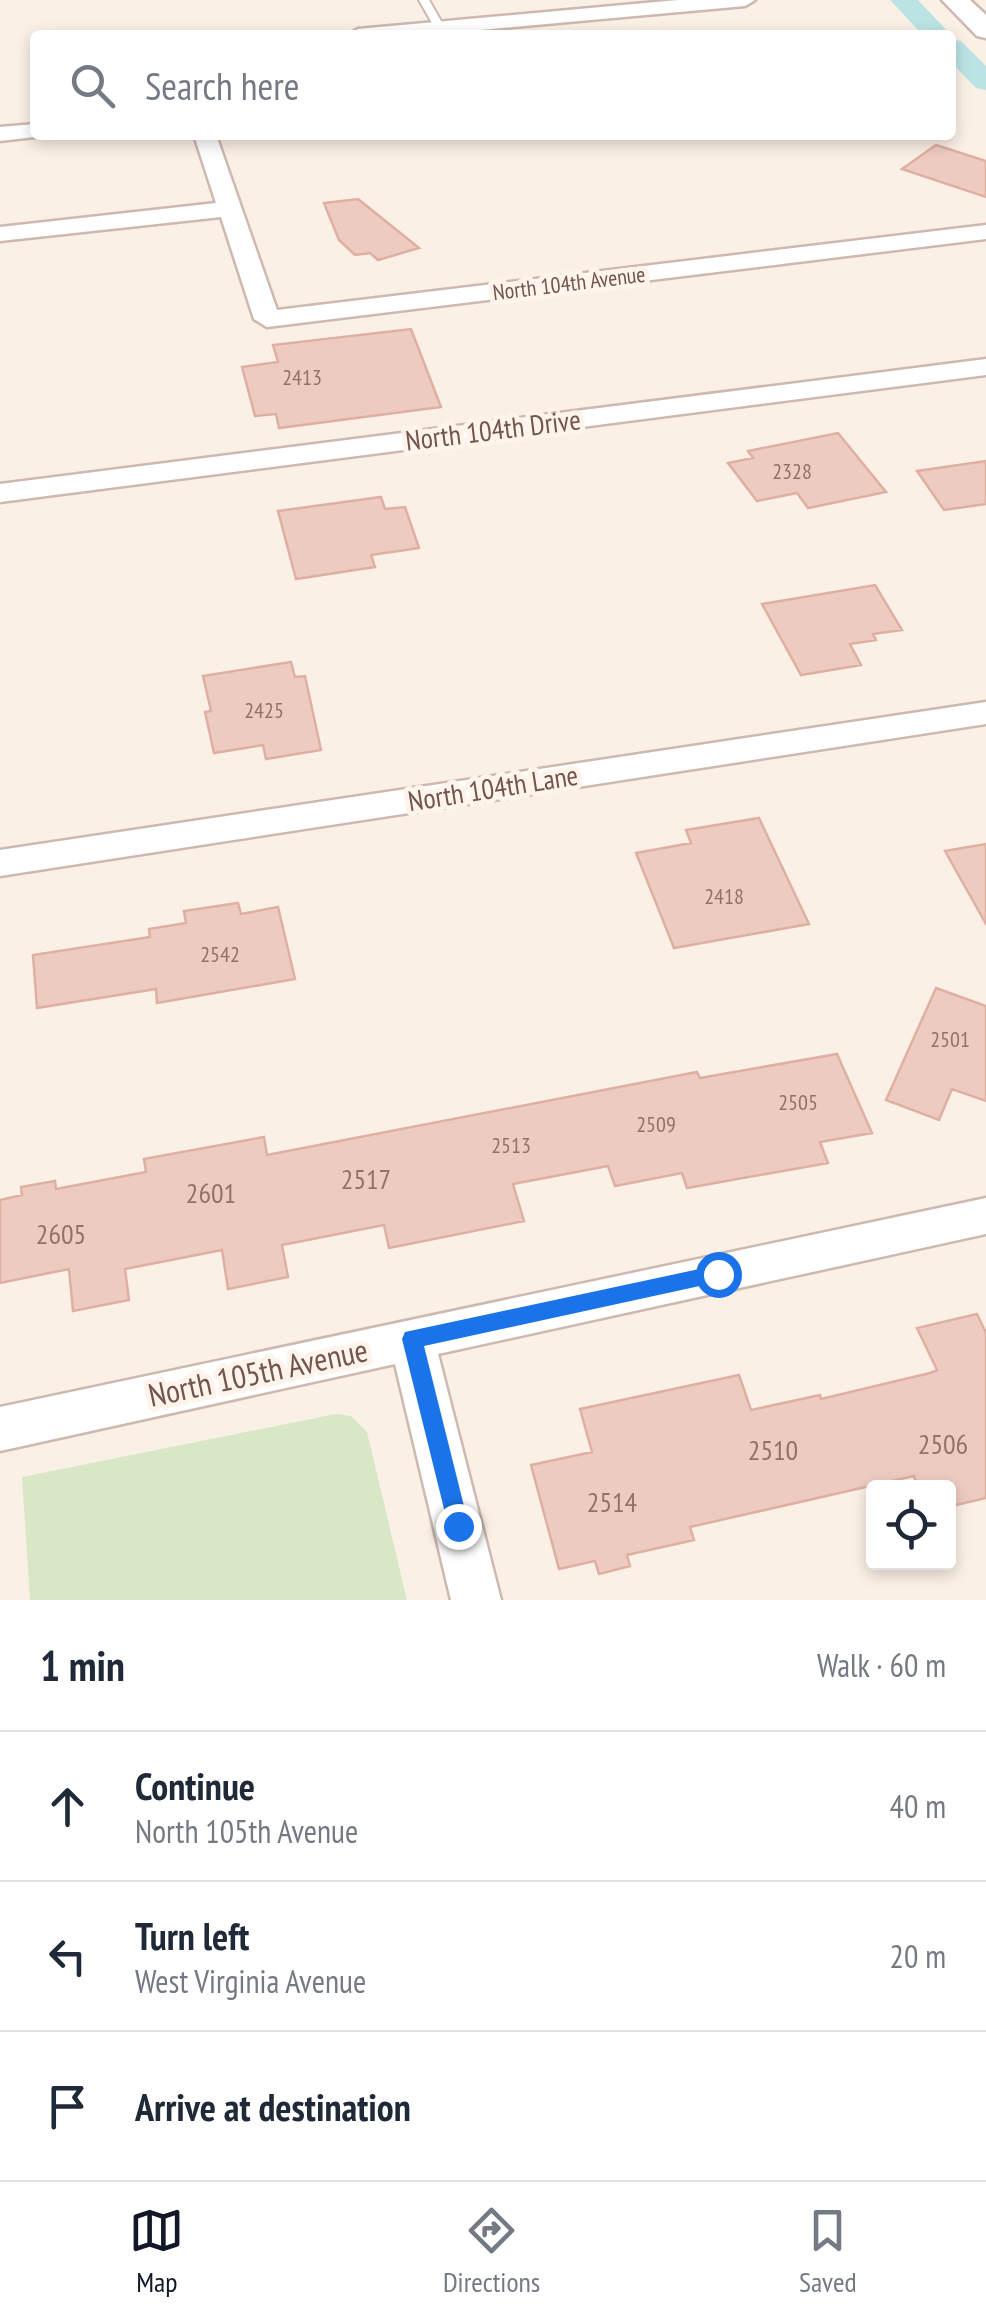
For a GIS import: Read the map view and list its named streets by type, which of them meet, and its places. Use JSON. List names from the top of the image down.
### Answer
{
  "streets": {
    "street": [
      "North 104th Avenue",
      "North 104th Drive",
      "North 104th Lane",
      "North 105th Avenue"
    ]
  },
  "house_numbers": [
    "2413",
    "2328",
    "2425",
    "2418",
    "2542",
    "2501",
    "2505",
    "2509",
    "2513",
    "2517",
    "2601",
    "2605",
    "2506",
    "2510",
    "2514"
  ],
  "page": {
    "search": "Search here",
    "heading": ["1 min", "Walk · 60 m"],
    "list": [
      ["Continue", "North 105th Avenue", "40 m"],
      ["Turn left", "West Virginia Avenue", "20 m"],
      "Arrive at destination"
    ],
    "nav": ["Map", "Directions", "Saved"]
  }
}
